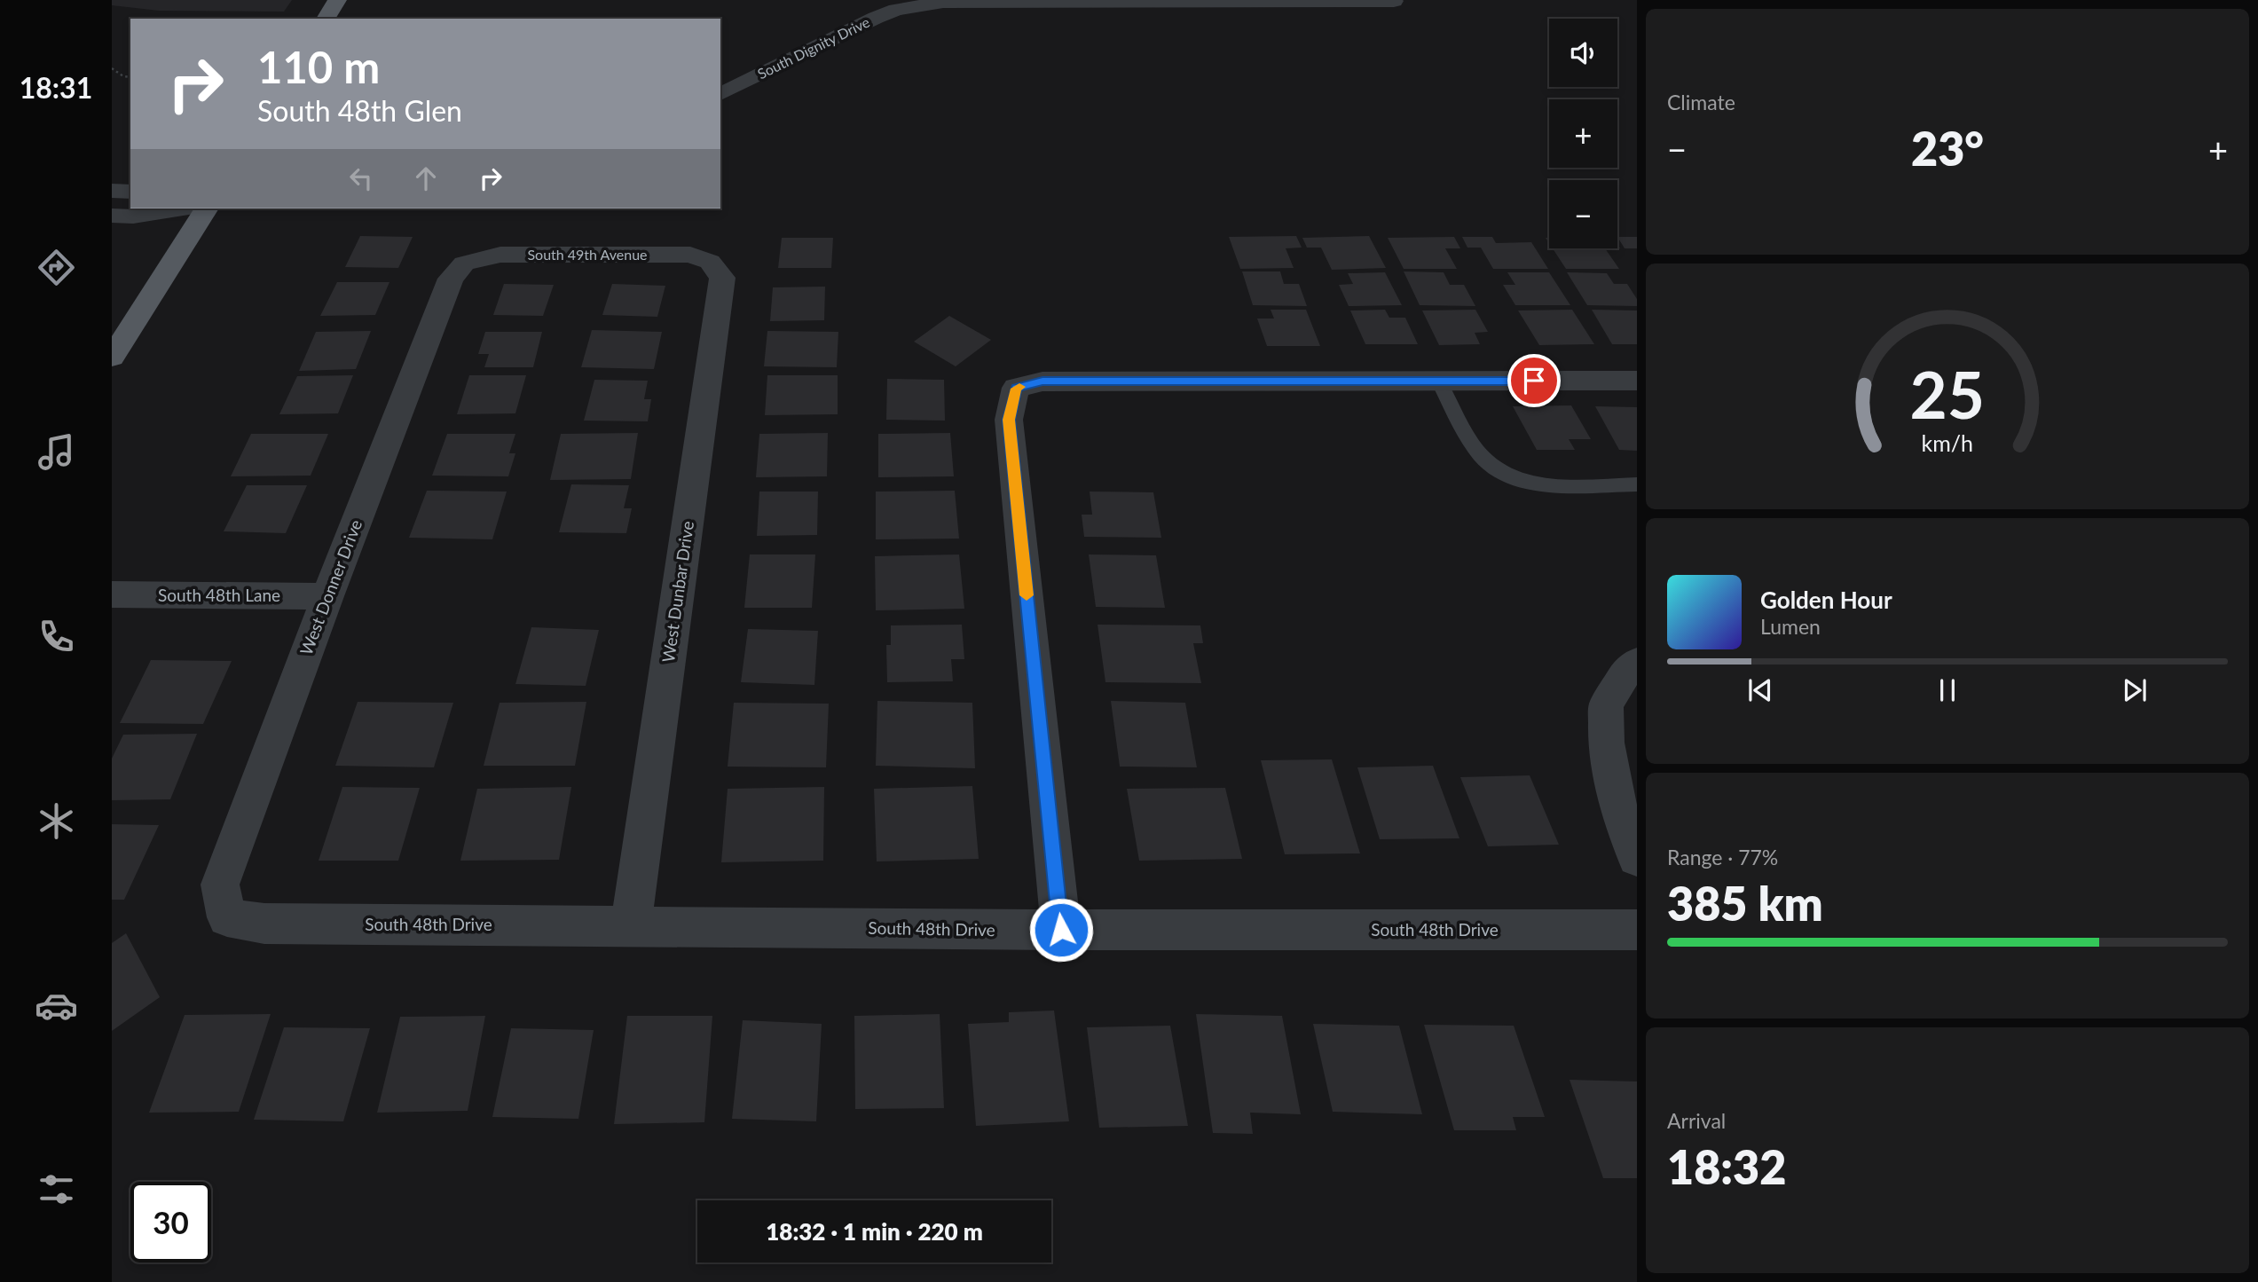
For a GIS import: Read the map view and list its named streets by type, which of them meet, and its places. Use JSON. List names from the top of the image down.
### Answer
{
  "streets": {
    "street": [
      "South Dignity Drive",
      "South 49th Avenue",
      "West Donner Drive",
      "West Dunbar Drive",
      "South 48th Lane",
      "South 48th Drive"
    ]
  },
  "crossings": [
    ["South 49th Avenue", "West Donner Drive"],
    ["South 49th Avenue", "West Dunbar Drive"],
    ["West Donner Drive", "South 48th Lane"],
    ["West Donner Drive", "South 48th Drive"],
    ["West Dunbar Drive", "South 48th Drive"]
  ],
  "page": {
    "tabs": "18:31",
    "tile": [
      "Climate",
      ["Range · 77%", "385 km"],
      ["Arrival", "18:32"]
    ],
    "map_buttons": ["+", "−"],
    "turn": ["110 m", "South 48th Glen"],
    "heat": ["−", "23°", "+"],
    "song": ["Golden Hour", "Lumen"],
    "limit": "30",
    "trip": "18:32 · 1 min · 220 m",
    "gauge": ["25", "km/h"]
  }
}
